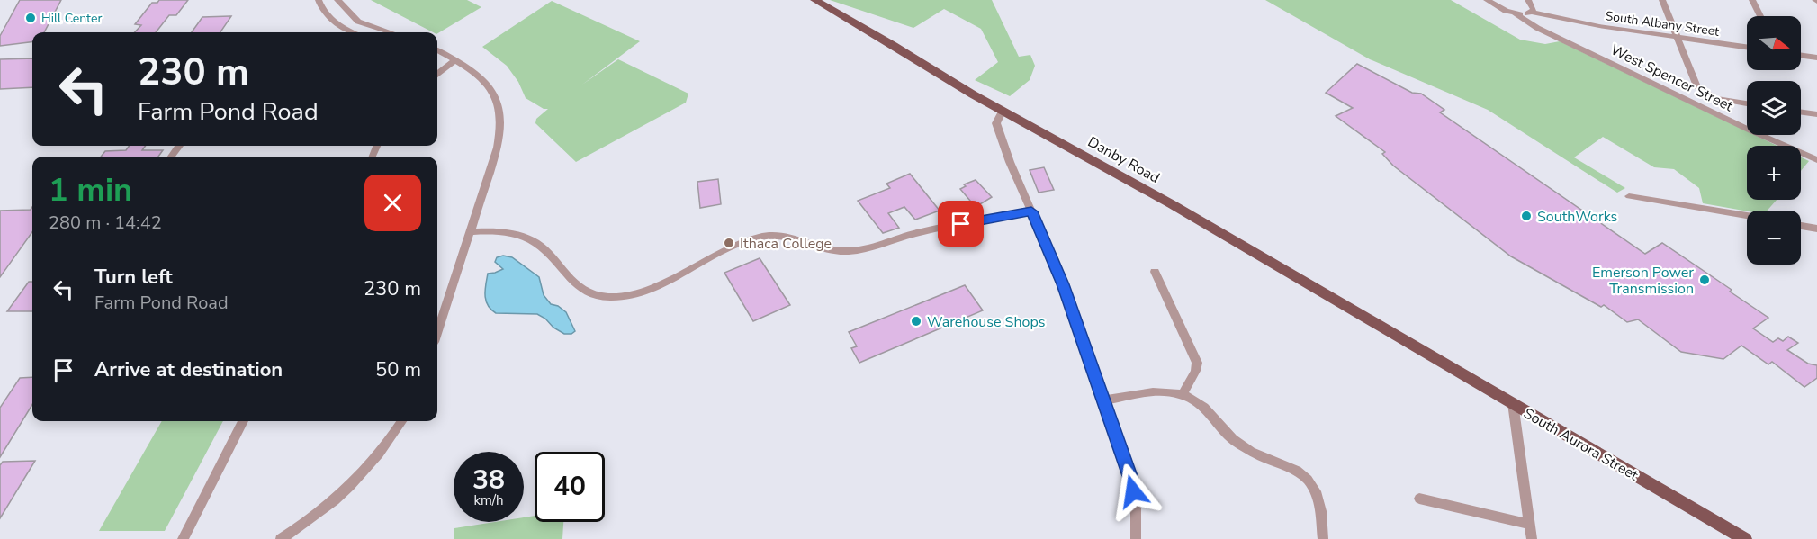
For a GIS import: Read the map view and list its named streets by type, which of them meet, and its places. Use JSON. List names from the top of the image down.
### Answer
{
  "streets": {
    "main road": ["Danby Road", "South Aurora Street"],
    "street": ["South Albany Street", "West Spencer Street"]
  },
  "crossings": [
    ["South Albany Street", "West Spencer Street"],
    ["Danby Road", "South Aurora Street"]
  ],
  "places": [
    "Hill Center",
    "SouthWorks",
    "Ithaca College",
    "Emerson Power Transmission",
    "Warehouse Shops"
  ],
  "north": "right",
  "page": {
    "map_buttons": ["+", "−"],
    "turn": ["230 m", "Farm Pond Road"],
    "heading": ["1 min", "280 m · 14:42"],
    "list": [
      {
        "name": "Turn left",
        "note": "Farm Pond Road",
        "value": "230 m"
      },
      {
        "name": "Arrive at destination",
        "value": "50 m"
      }
    ],
    "speed": "38 km/h",
    "limit": "40"
  }
}
